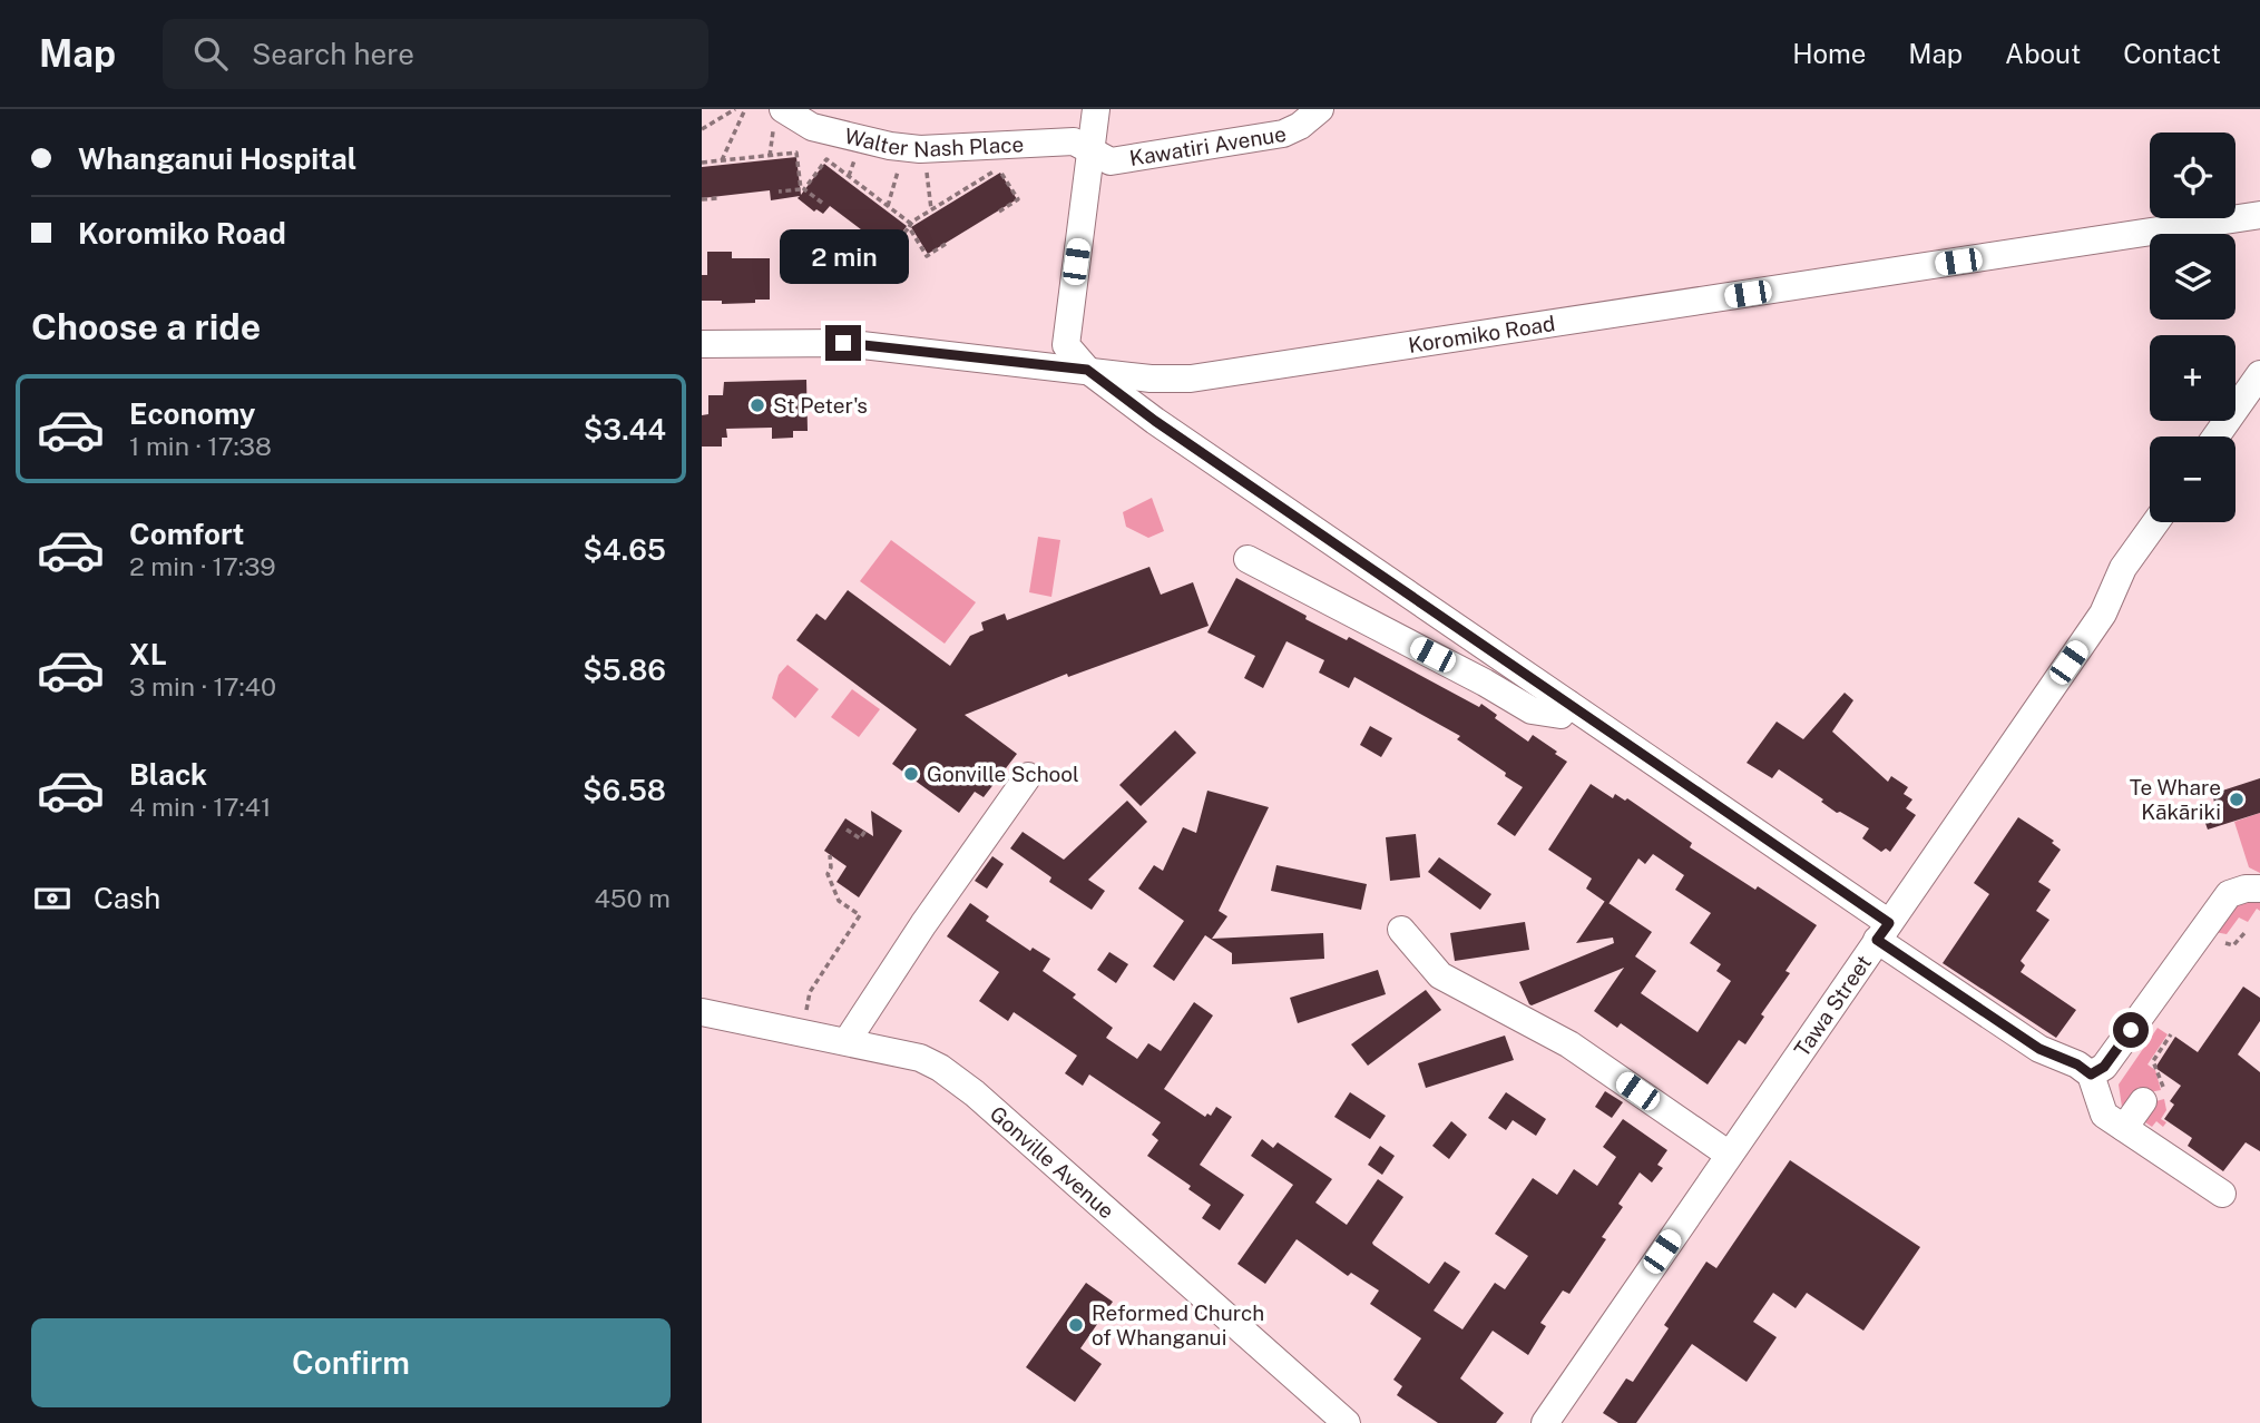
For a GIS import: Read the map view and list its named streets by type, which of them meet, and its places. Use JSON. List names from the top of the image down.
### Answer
{
  "streets": {
    "street": [
      "Walter Nash Place",
      "Kawatiri Avenue",
      "Koromiko Road",
      "Tawa Street",
      "Gonville Avenue"
    ]
  },
  "crossings": [
    ["Walter Nash Place", "Kawatiri Avenue"]
  ],
  "places": [
    "St Peter's",
    "Gonville School",
    "Te Whare Kākāriki",
    "Reformed Church of Whanganui"
  ],
  "page": {
    "header": "Map",
    "search": "Search here",
    "nav": [
      "Home",
      "Map",
      "About",
      "Contact"
    ],
    "banner": ["Whanganui Hospital", "Koromiko Road"],
    "map_buttons": ["+", "−"],
    "bubble": "2 min",
    "heading": "Choose a ride",
    "list": [
      {
        "name": "Economy",
        "note": "1 min · 17:38",
        "value": "$3.44"
      },
      {
        "name": "Comfort",
        "note": "2 min · 17:39",
        "value": "$4.65"
      },
      {
        "name": "XL",
        "note": "3 min · 17:40",
        "value": "$5.86"
      },
      {
        "name": "Black",
        "note": "4 min · 17:41",
        "value": "$6.58"
      }
    ],
    "pay": ["Cash", "450 m"],
    "buttons": "Confirm"
  }
}
